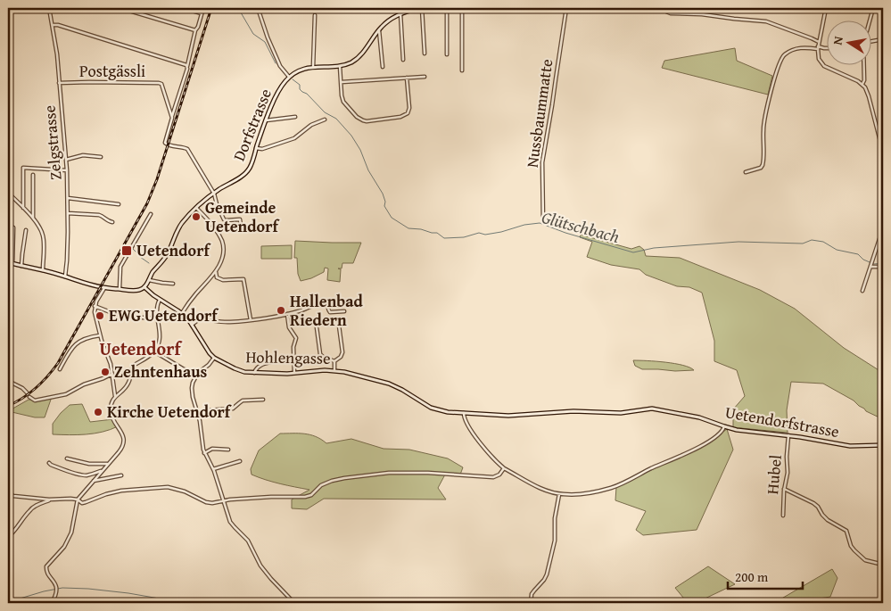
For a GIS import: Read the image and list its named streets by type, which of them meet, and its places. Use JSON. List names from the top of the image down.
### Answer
{
  "streets": {
    "street": [
      "Postgässli",
      "Nussbaummatte",
      "Dorfstrasse",
      "Zelgstrasse",
      "Hohlengasse",
      "Uetendorfstrasse",
      "Hubel"
    ]
  },
  "crossings": [
    ["Postgässli", "Zelgstrasse"],
    ["Dorfstrasse", "Hohlengasse"],
    ["Hohlengasse", "Uetendorfstrasse"],
    ["Uetendorfstrasse", "Hubel"]
  ],
  "districts": ["Uetendorf"],
  "water": ["Glütschbach"],
  "places": {
    "other": [
      "Gemeinde Uetendorf",
      "Hallenbad Riedern",
      "EWG Uetendorf",
      "Zehntenhaus",
      "Kirche Uetendorf"
    ],
    "transit": ["Uetendorf"]
  },
  "scale_bar": "200 m",
  "north": "left"
}
